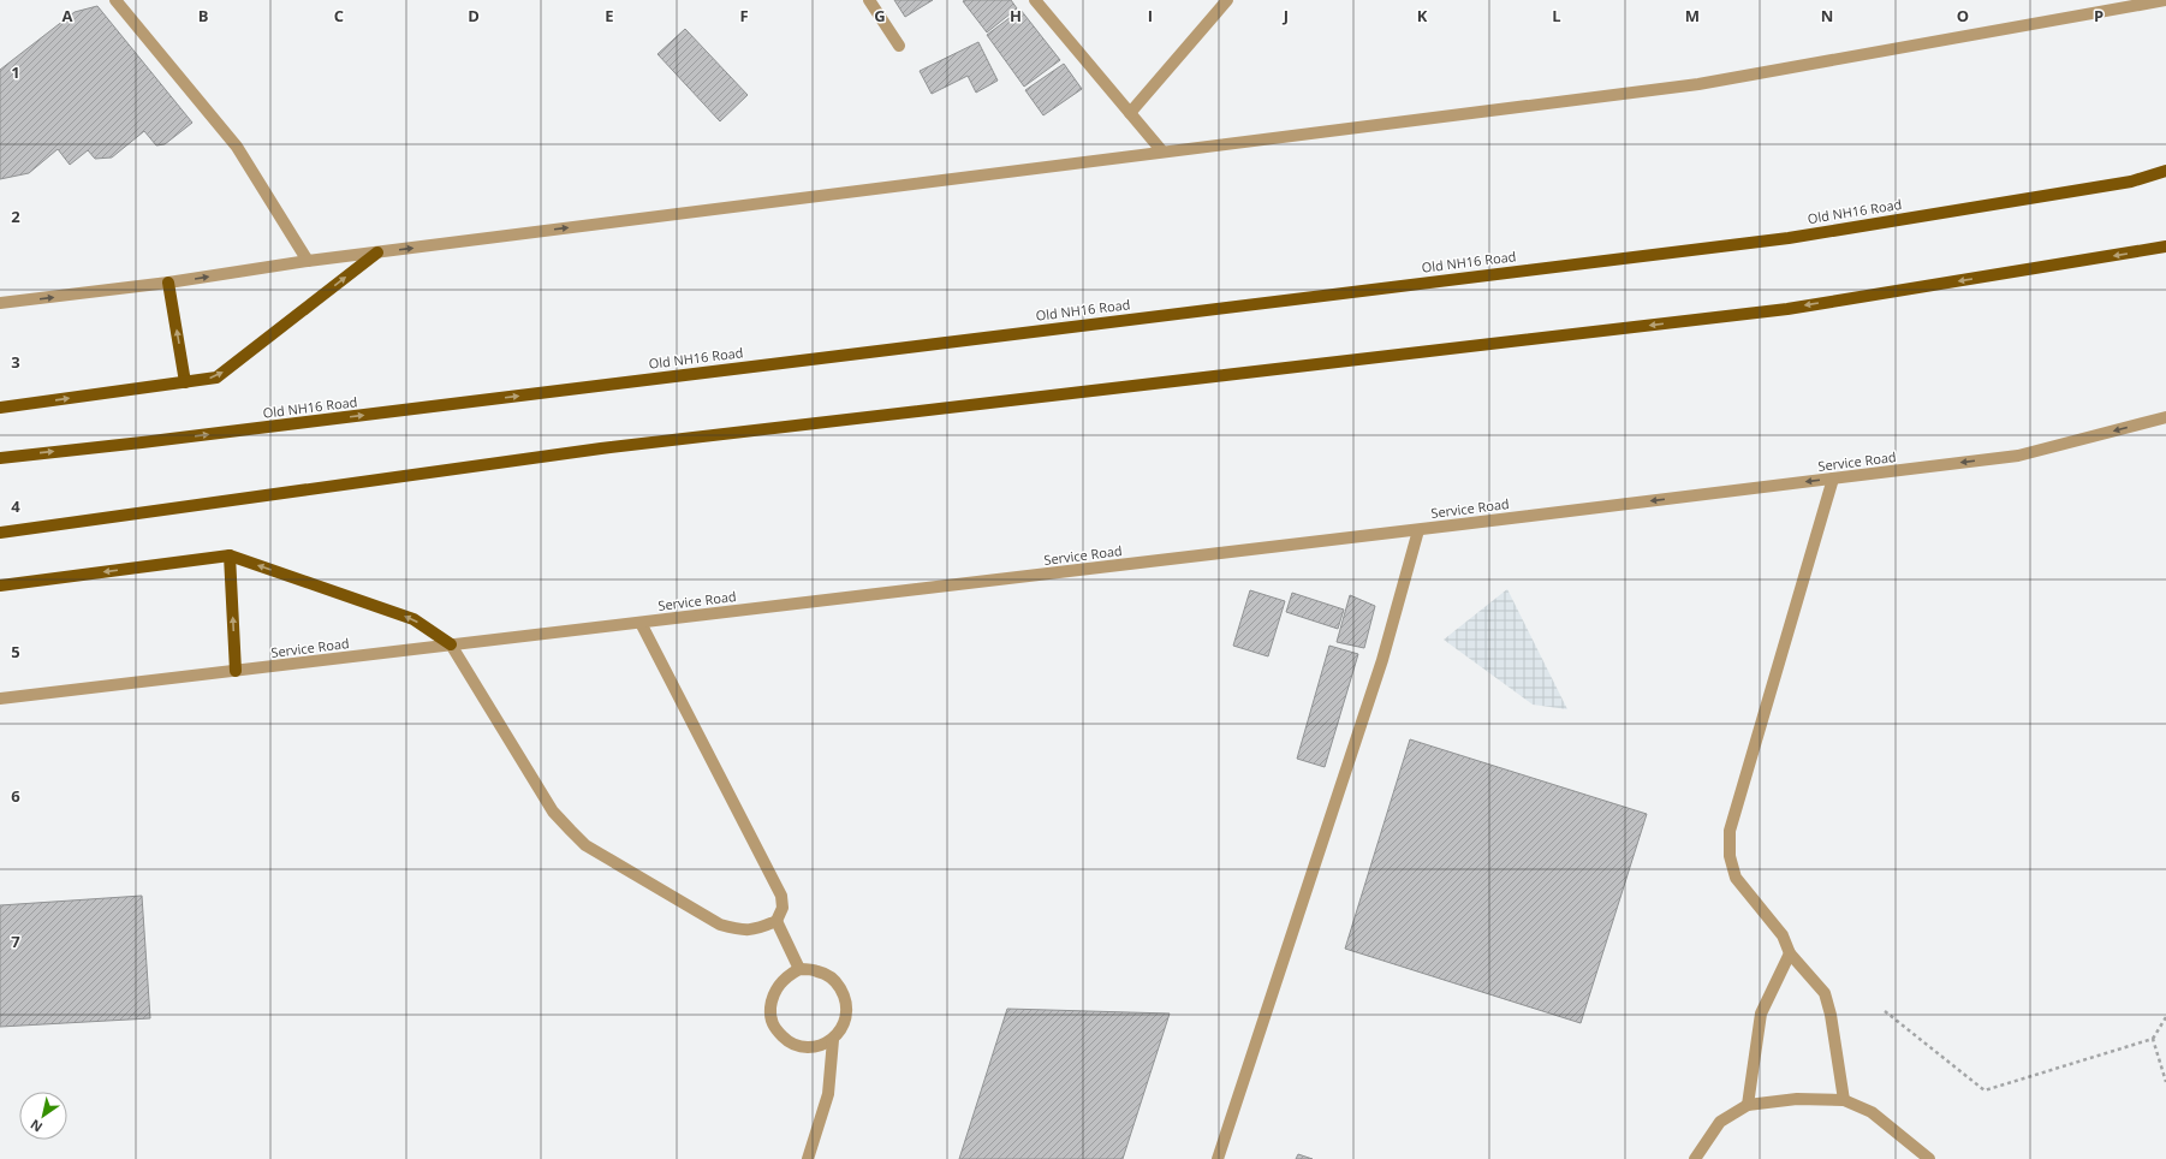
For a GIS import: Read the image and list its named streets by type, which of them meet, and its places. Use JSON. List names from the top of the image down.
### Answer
{
  "streets": {
    "main road": ["Old NH16 Road"],
    "street": ["Service Road"]
  },
  "north": "bottom left",
  "grid": {
    "columns": [
      "A",
      "B",
      "C",
      "D",
      "E",
      "F",
      "G",
      "H",
      "I",
      "J",
      "K",
      "L",
      "M",
      "N",
      "O",
      "P"
    ],
    "rows": [
      "1",
      "2",
      "3",
      "4",
      "5",
      "6",
      "7"
    ]
  }
}
